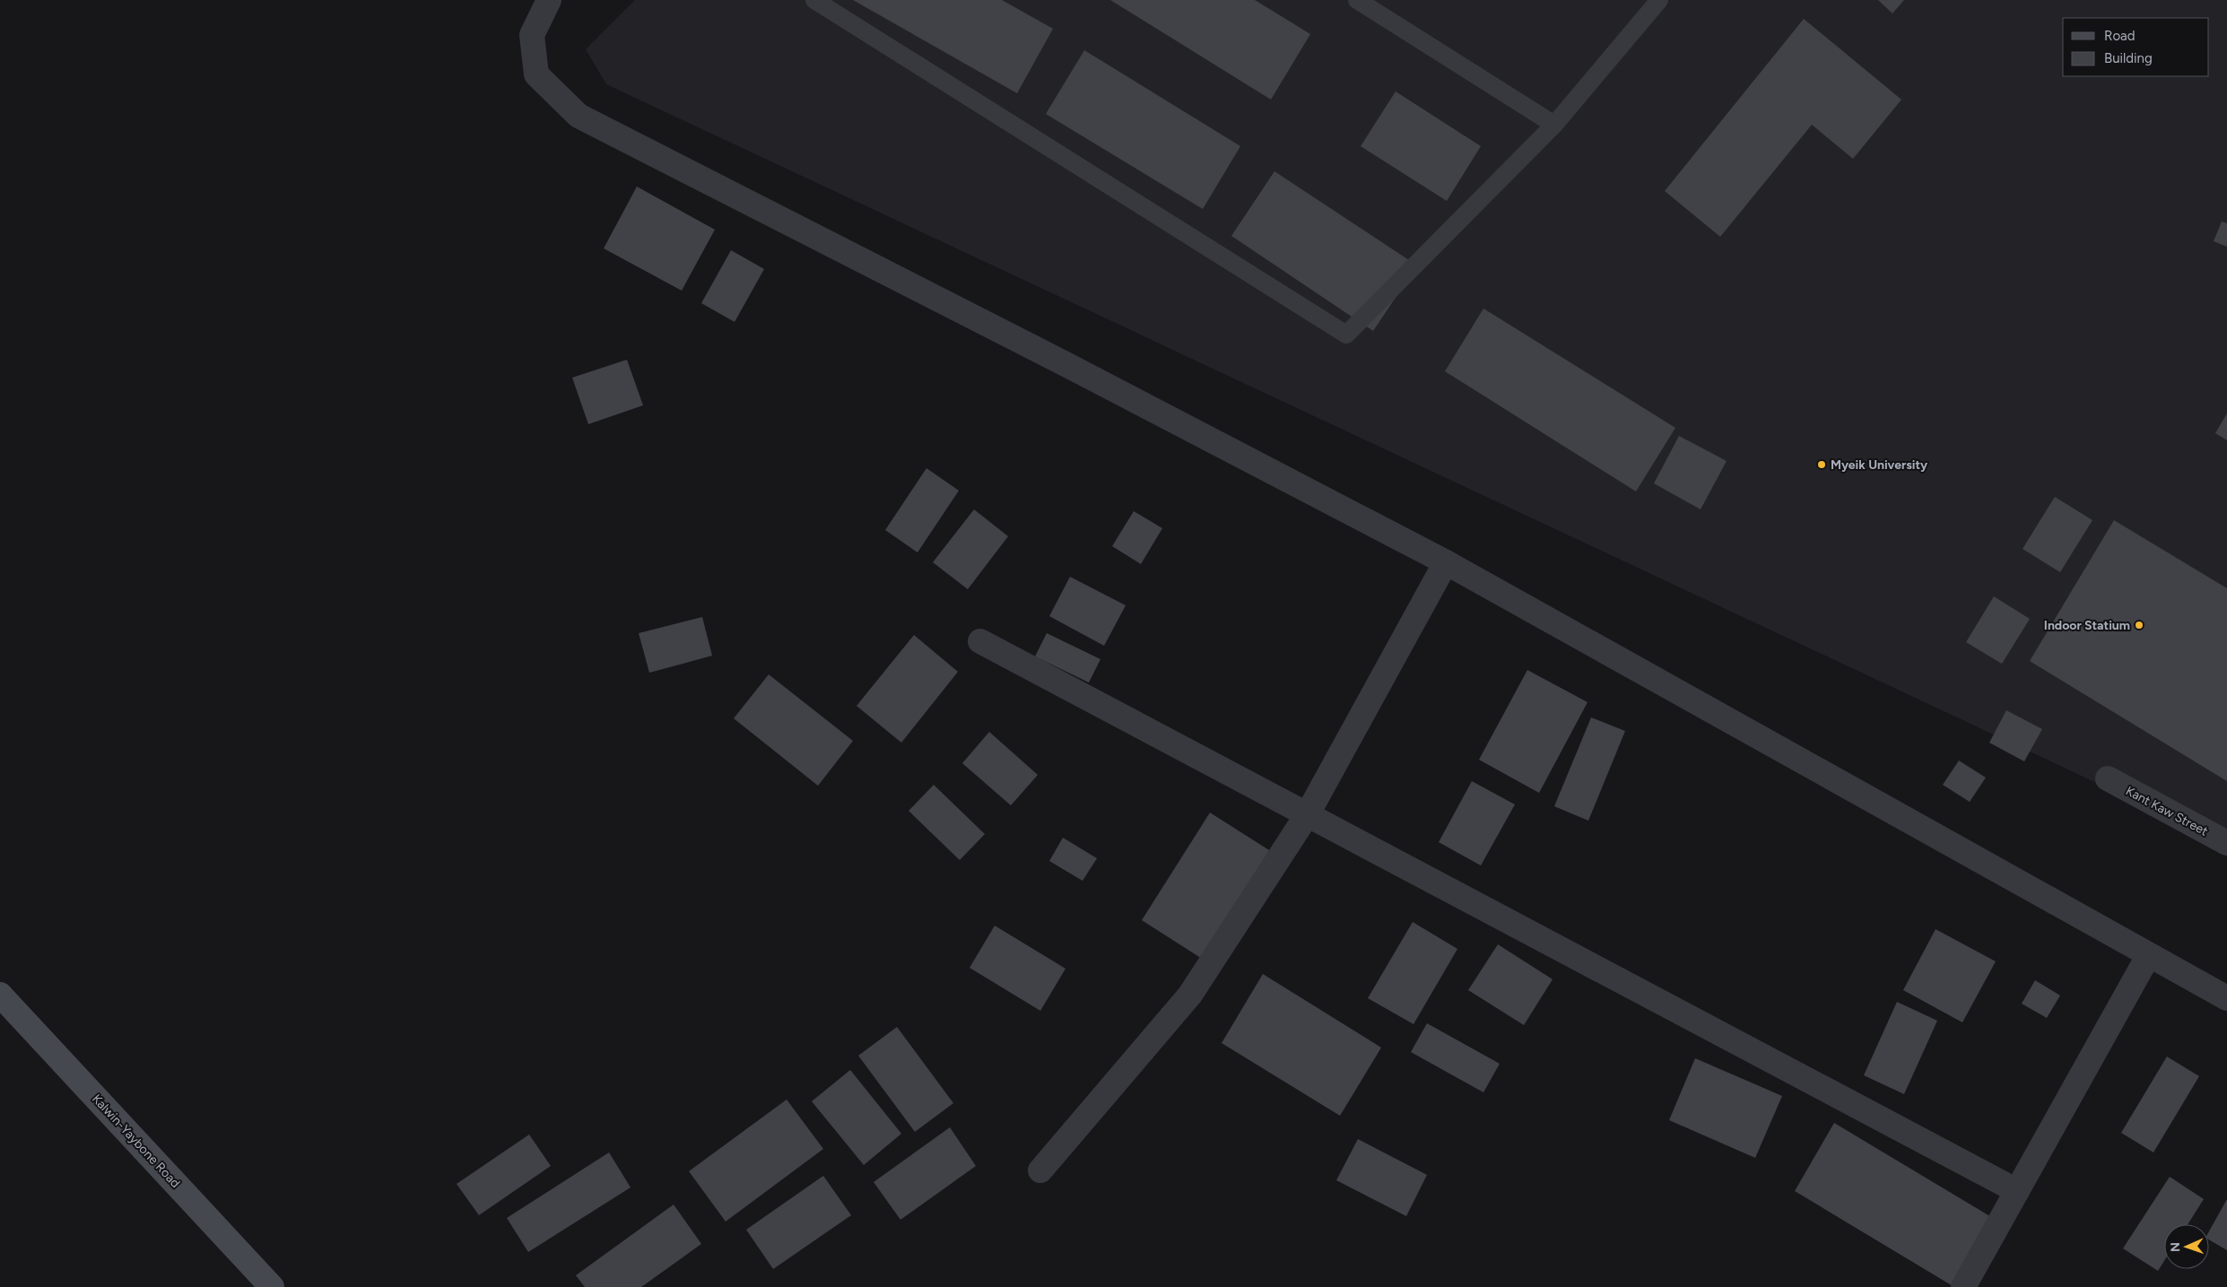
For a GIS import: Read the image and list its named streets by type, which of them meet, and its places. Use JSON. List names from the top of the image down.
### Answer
{
  "streets": {
    "street": ["Kant Kaw Street", "Kalwin-Yaybone Road"]
  },
  "places": ["Myeik University", "Indoor Statium"],
  "legend": ["Road", "Building"],
  "north": "left"
}
